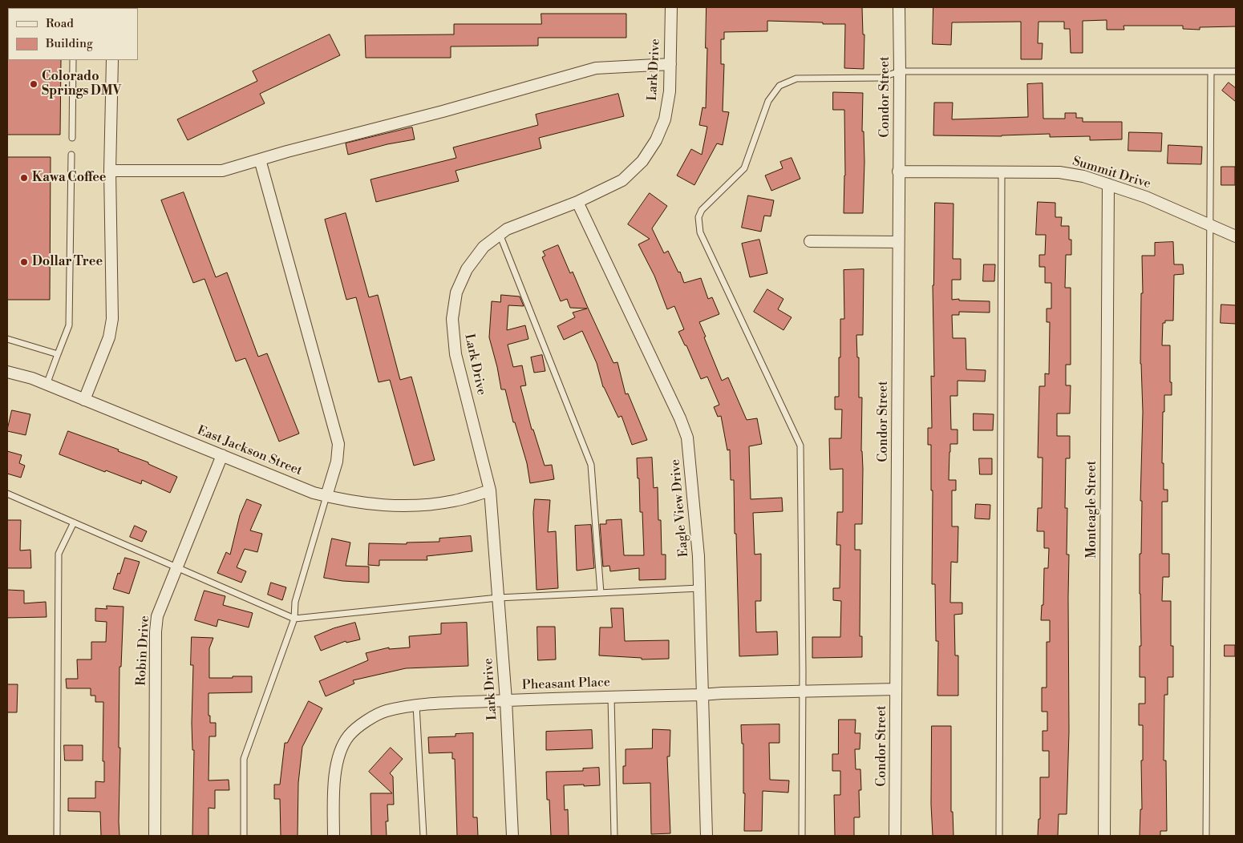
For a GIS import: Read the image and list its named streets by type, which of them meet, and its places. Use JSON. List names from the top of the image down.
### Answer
{
  "streets": {
    "street": [
      "Lark Drive",
      "Condor Street",
      "Summit Drive",
      "East Jackson Street",
      "Eagle View Drive",
      "Monteagle Street",
      "Robin Drive",
      "Pheasant Place"
    ]
  },
  "crossings": [
    ["Lark Drive", "East Jackson Street"],
    ["Lark Drive", "Eagle View Drive"],
    ["Lark Drive", "Pheasant Place"],
    ["Condor Street", "Summit Drive"],
    ["Condor Street", "Pheasant Place"],
    ["Summit Drive", "Monteagle Street"],
    ["East Jackson Street", "Robin Drive"],
    ["Eagle View Drive", "Pheasant Place"]
  ],
  "places": ["Colorado Springs DMV", "Kawa Coffee", "Dollar Tree"],
  "legend": ["Road", "Building"]
}
